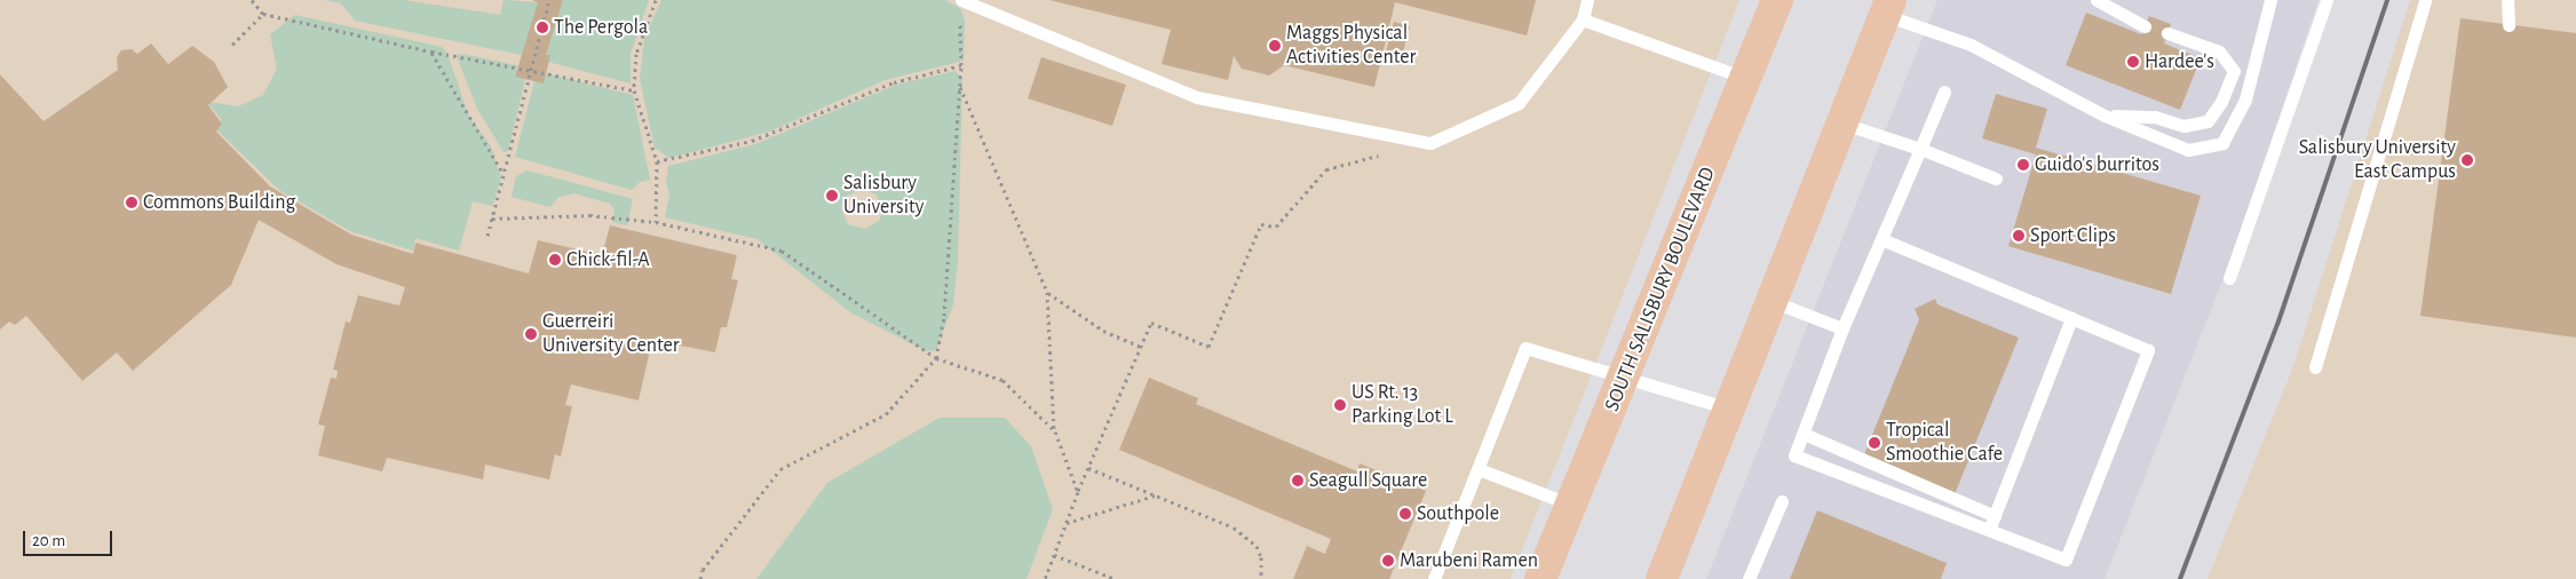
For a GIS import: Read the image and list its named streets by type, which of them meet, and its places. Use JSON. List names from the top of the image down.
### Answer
{
  "streets": {
    "main road": ["SOUTH SALISBURY BOULEVARD"]
  },
  "places": [
    "The Pergola",
    "Maggs Physical Activities Center",
    "Hardee's",
    "Salisbury University East Campus",
    "Guido's burritos",
    "Salisbury University",
    "Commons Building",
    "Sport Clips",
    "Chick-fil-A",
    "Guerreiri University Center",
    "US Rt. 13 Parking Lot L",
    "Tropical Smoothie Cafe",
    "Seagull Square",
    "Southpole",
    "Marubeni Ramen"
  ],
  "scale_bar": "20 m"
}
